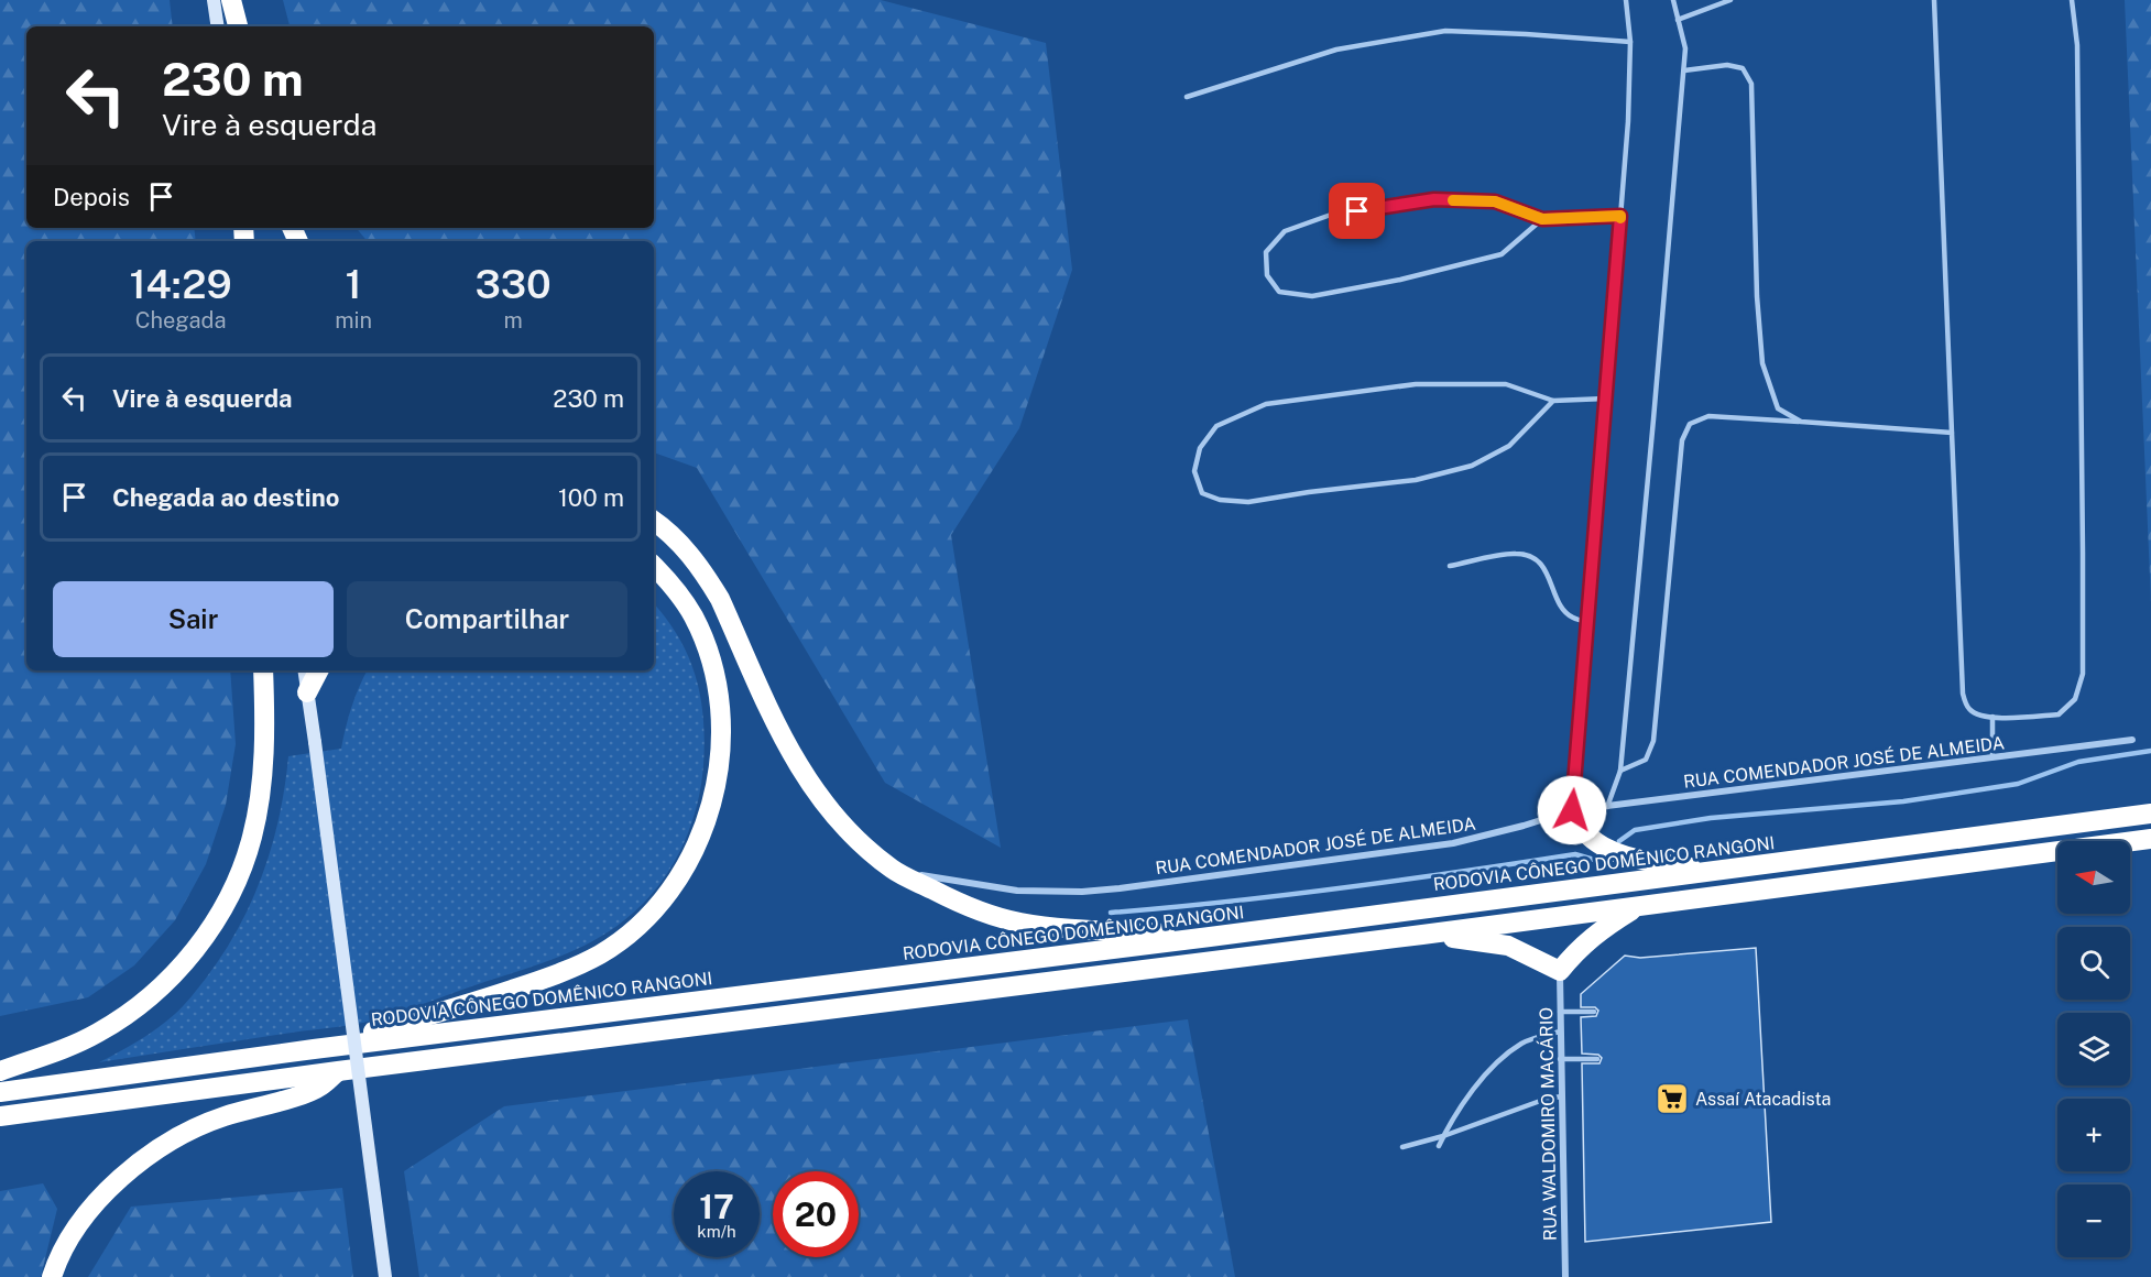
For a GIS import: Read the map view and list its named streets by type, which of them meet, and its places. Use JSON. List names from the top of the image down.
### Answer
{
  "streets": {
    "highway": ["RODOVIA CÔNEGO DOMÊNICO RANGONI"],
    "street": ["RUA COMENDADOR JOSÉ DE ALMEIDA", "RUA WALDOMIRO MACÁRIO"]
  },
  "places": {
    "supermarket": ["Assaí Atacadista"]
  },
  "north": "left",
  "page": {
    "turn": ["230 m", "Vire à esquerda"],
    "then": "Depois",
    "eta": [
      "14:29",
      "Chegada",
      "1",
      "min",
      "330",
      "m"
    ],
    "list": [
      {
        "name": "Vire à esquerda",
        "value": "230 m"
      },
      {
        "name": "Chegada ao destino",
        "value": "100 m"
      }
    ],
    "buttons": ["Sair", "Compartilhar"],
    "map_buttons": ["+", "−"],
    "speed": "17 km/h",
    "limit": "20"
  }
}
